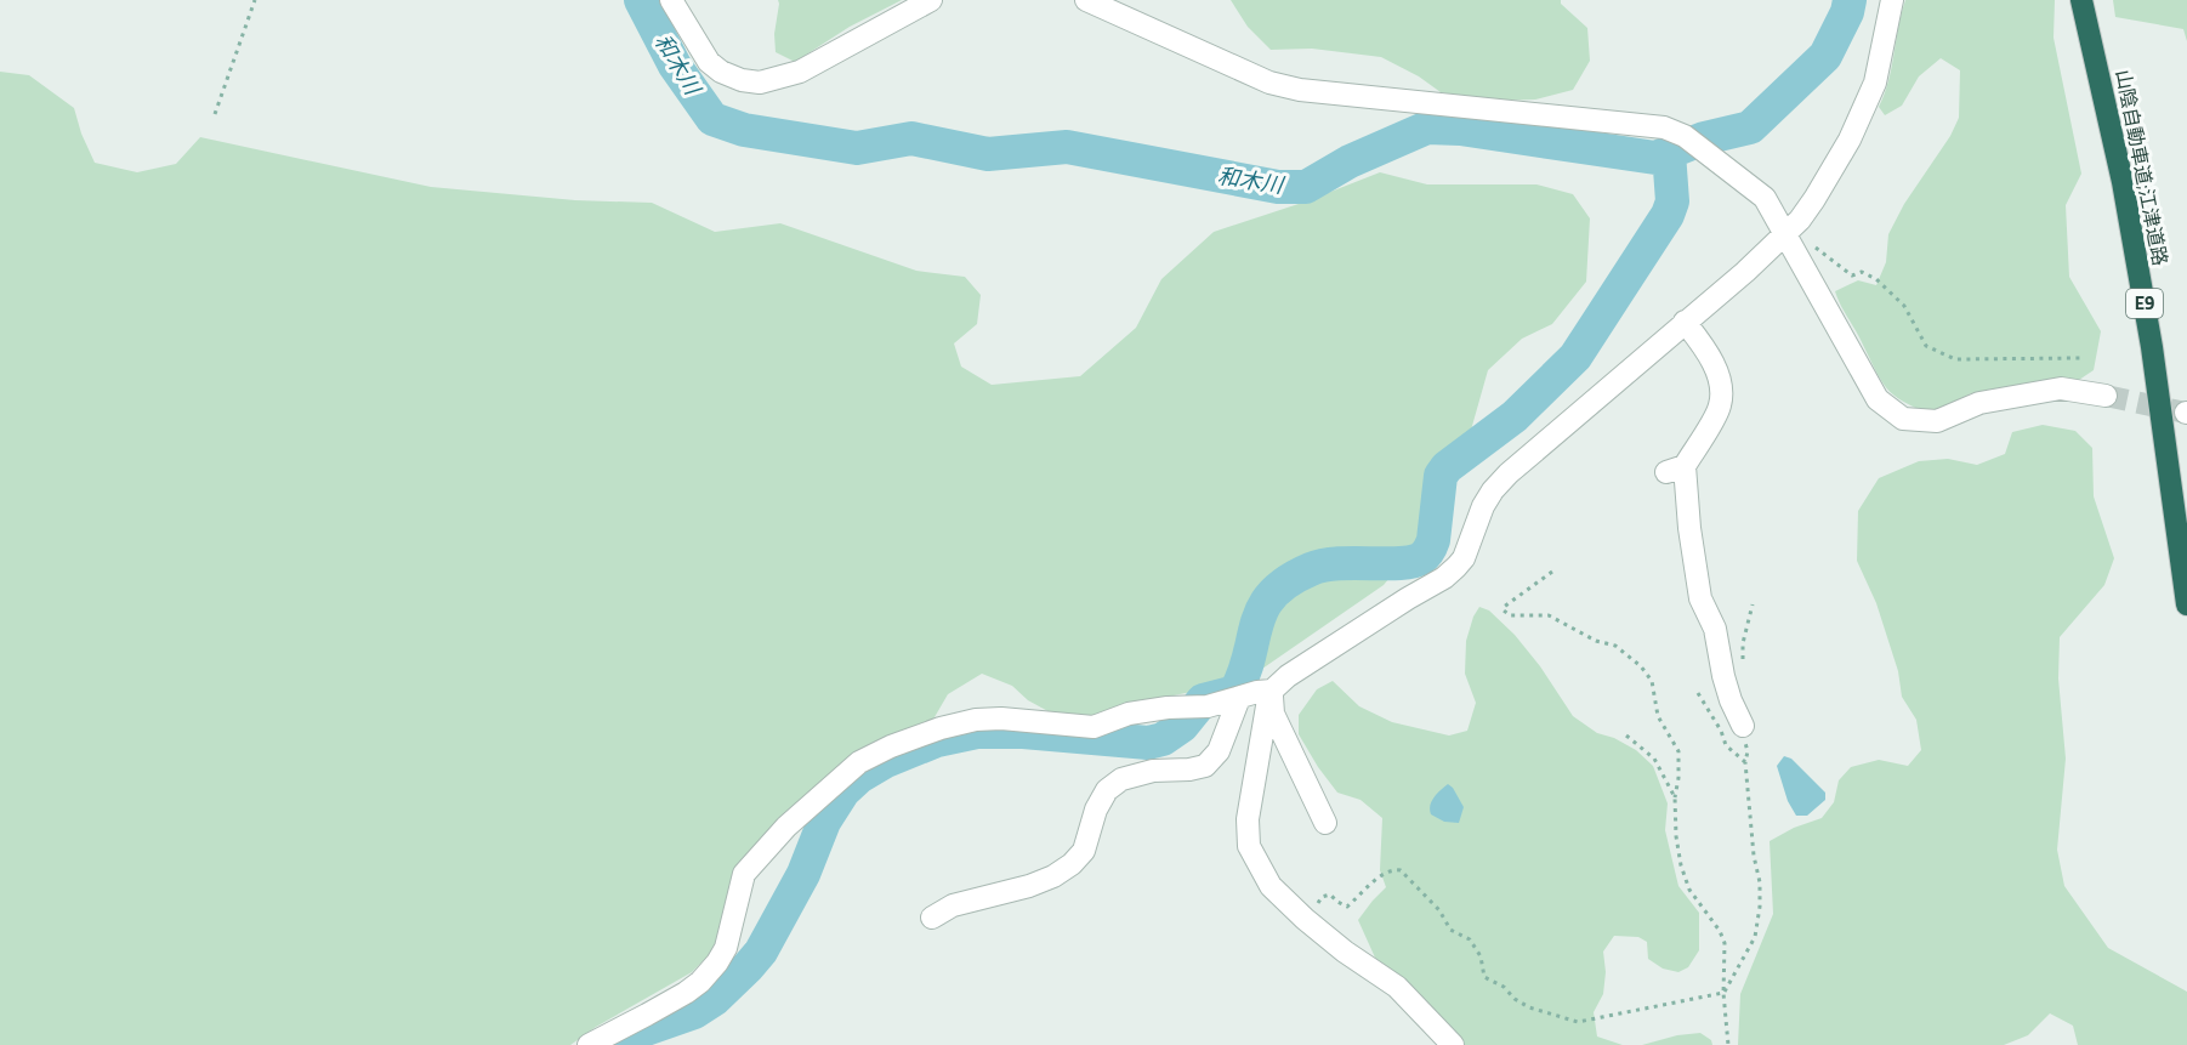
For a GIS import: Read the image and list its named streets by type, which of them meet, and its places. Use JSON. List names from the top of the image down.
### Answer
{
  "streets": {
    "highway": ["山陰自動車道;江津道路", "E9"]
  },
  "water": ["和木川"]
}
